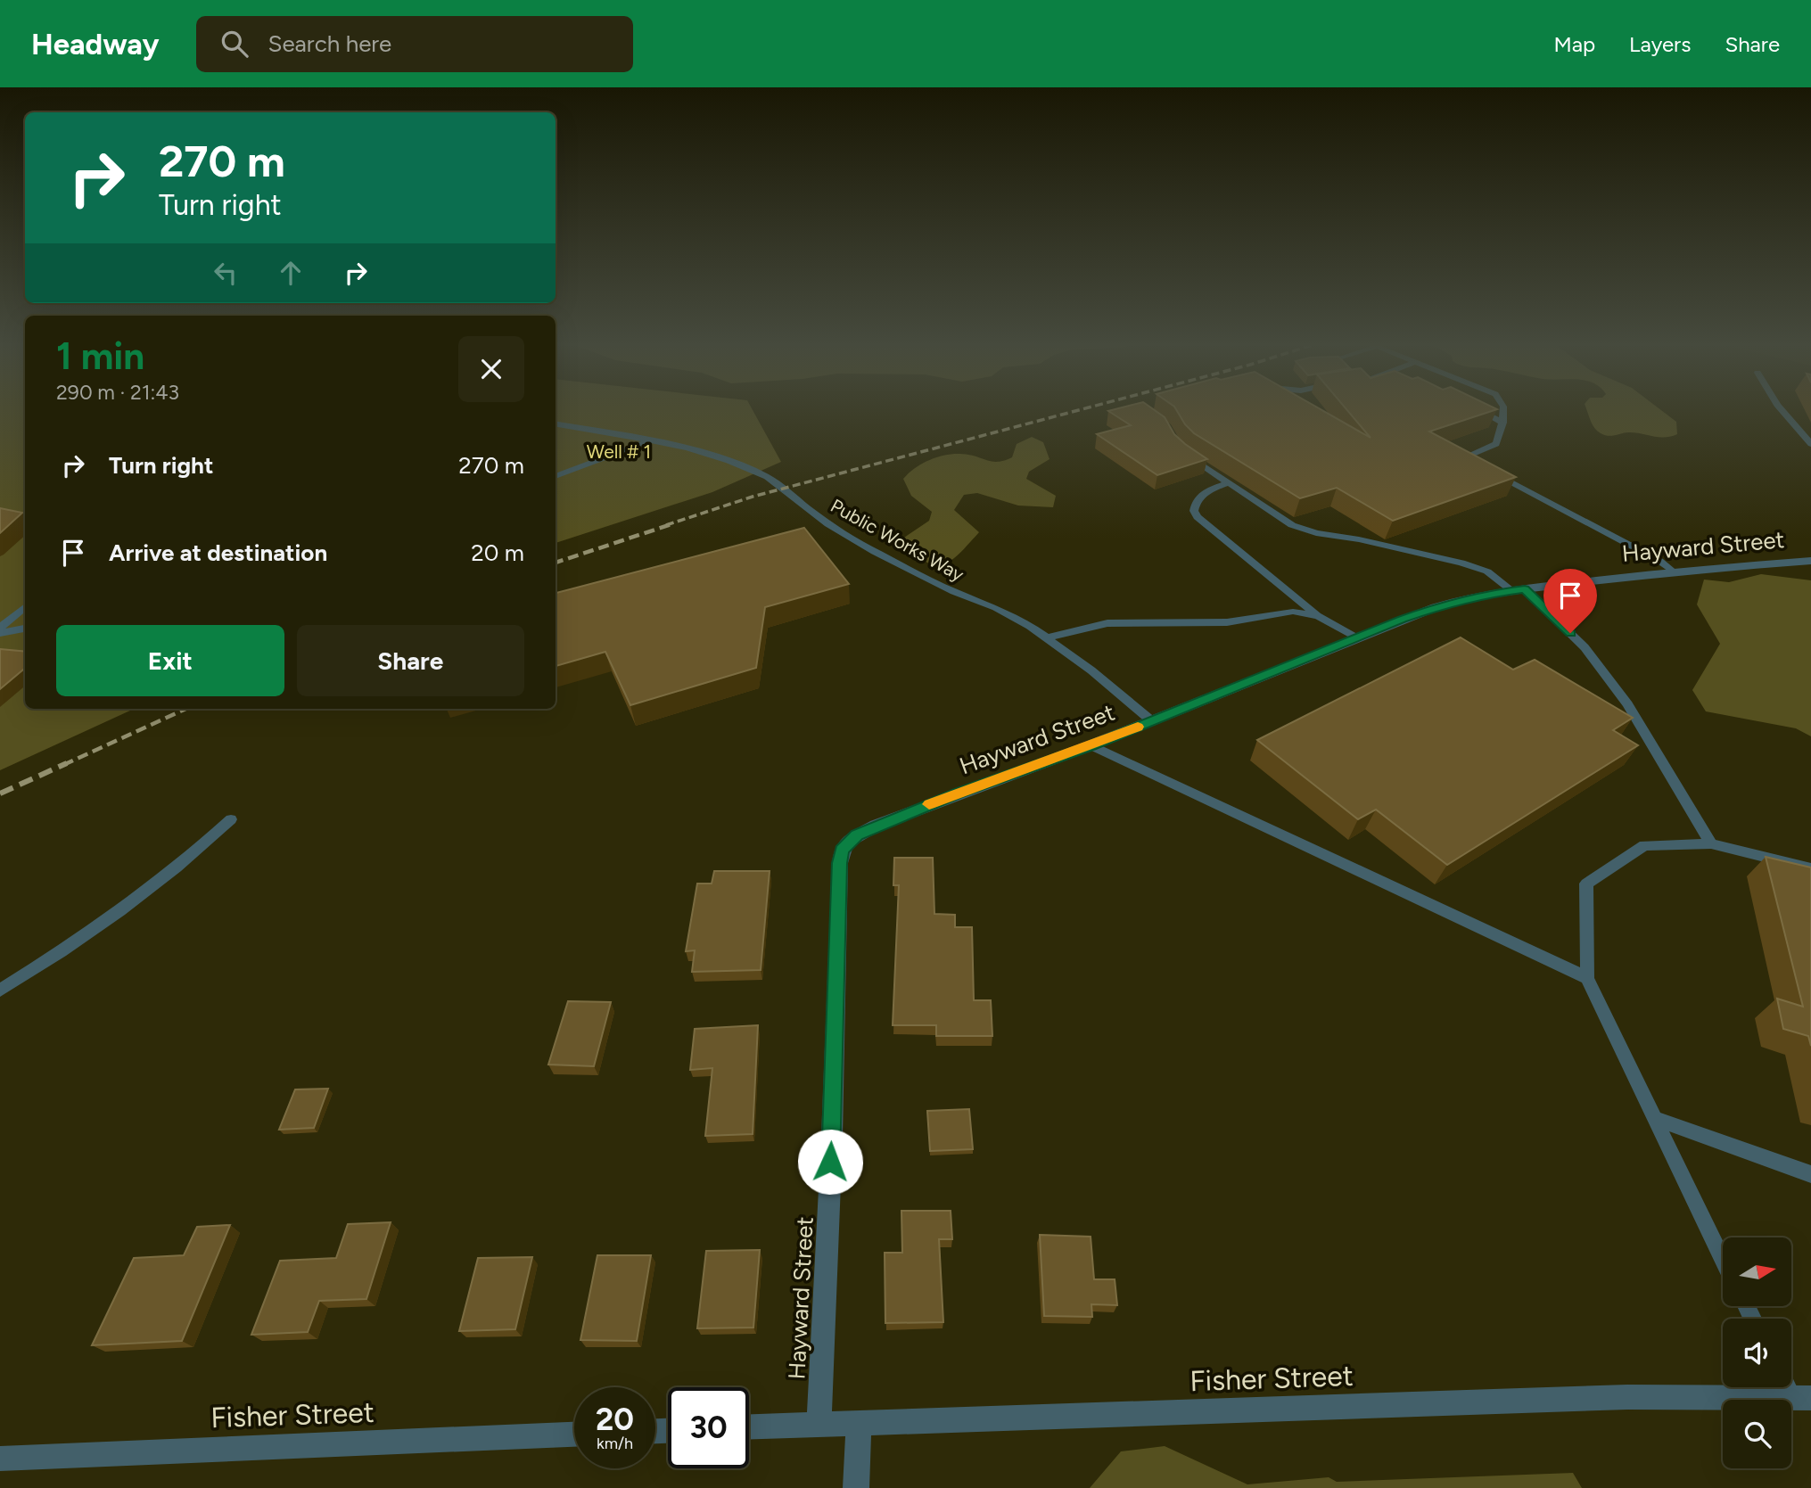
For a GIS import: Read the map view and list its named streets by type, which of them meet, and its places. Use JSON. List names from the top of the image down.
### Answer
{
  "streets": {
    "street": ["Hayward Street", "Fisher Street"],
    "lane": ["Public Works Way"]
  },
  "crossings": [
    ["Public Works Way", "Hayward Street"],
    ["Hayward Street", "Fisher Street"]
  ],
  "parks": ["Well # 1"],
  "north": "right",
  "page": {
    "header": "Headway",
    "search": "Search here",
    "nav": ["Map", "Layers", "Share"],
    "turn": ["270 m", "Turn right"],
    "heading": ["1 min", "290 m · 21:43"],
    "list": [
      {
        "name": "Turn right",
        "value": "270 m"
      },
      {
        "name": "Arrive at destination",
        "value": "20 m"
      }
    ],
    "buttons": ["Exit", "Share"],
    "speed": "20 km/h",
    "limit": "30"
  }
}
